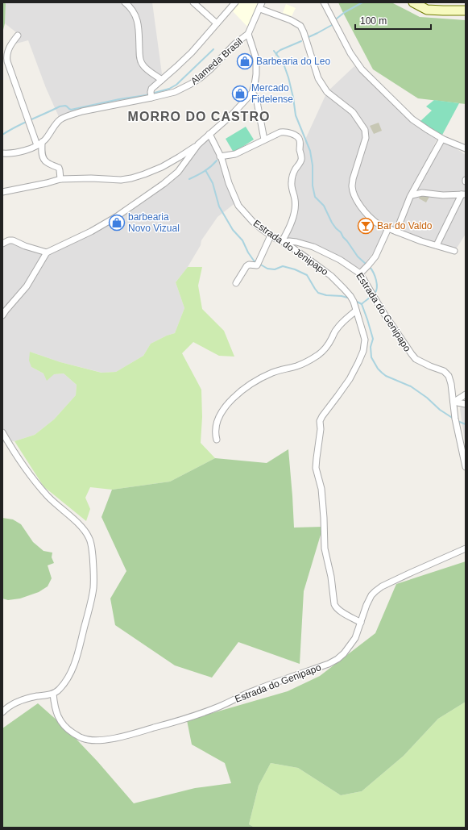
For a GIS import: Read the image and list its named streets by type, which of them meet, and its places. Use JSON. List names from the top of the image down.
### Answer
{
  "streets": {
    "street": ["Alameda Brasil", "Estrada do Jenipapo", "Estrada do Genipapo"]
  },
  "crossings": [
    ["Estrada do Jenipapo", "Estrada do Genipapo"]
  ],
  "districts": ["MORRO DO CASTRO"],
  "places": {
    "shop": ["Barbearia do Leo", "Mercado Fidelense", "barbearia Novo Vizual"],
    "bar": ["Bar do Valdo"]
  },
  "scale_bar": "100 m"
}
